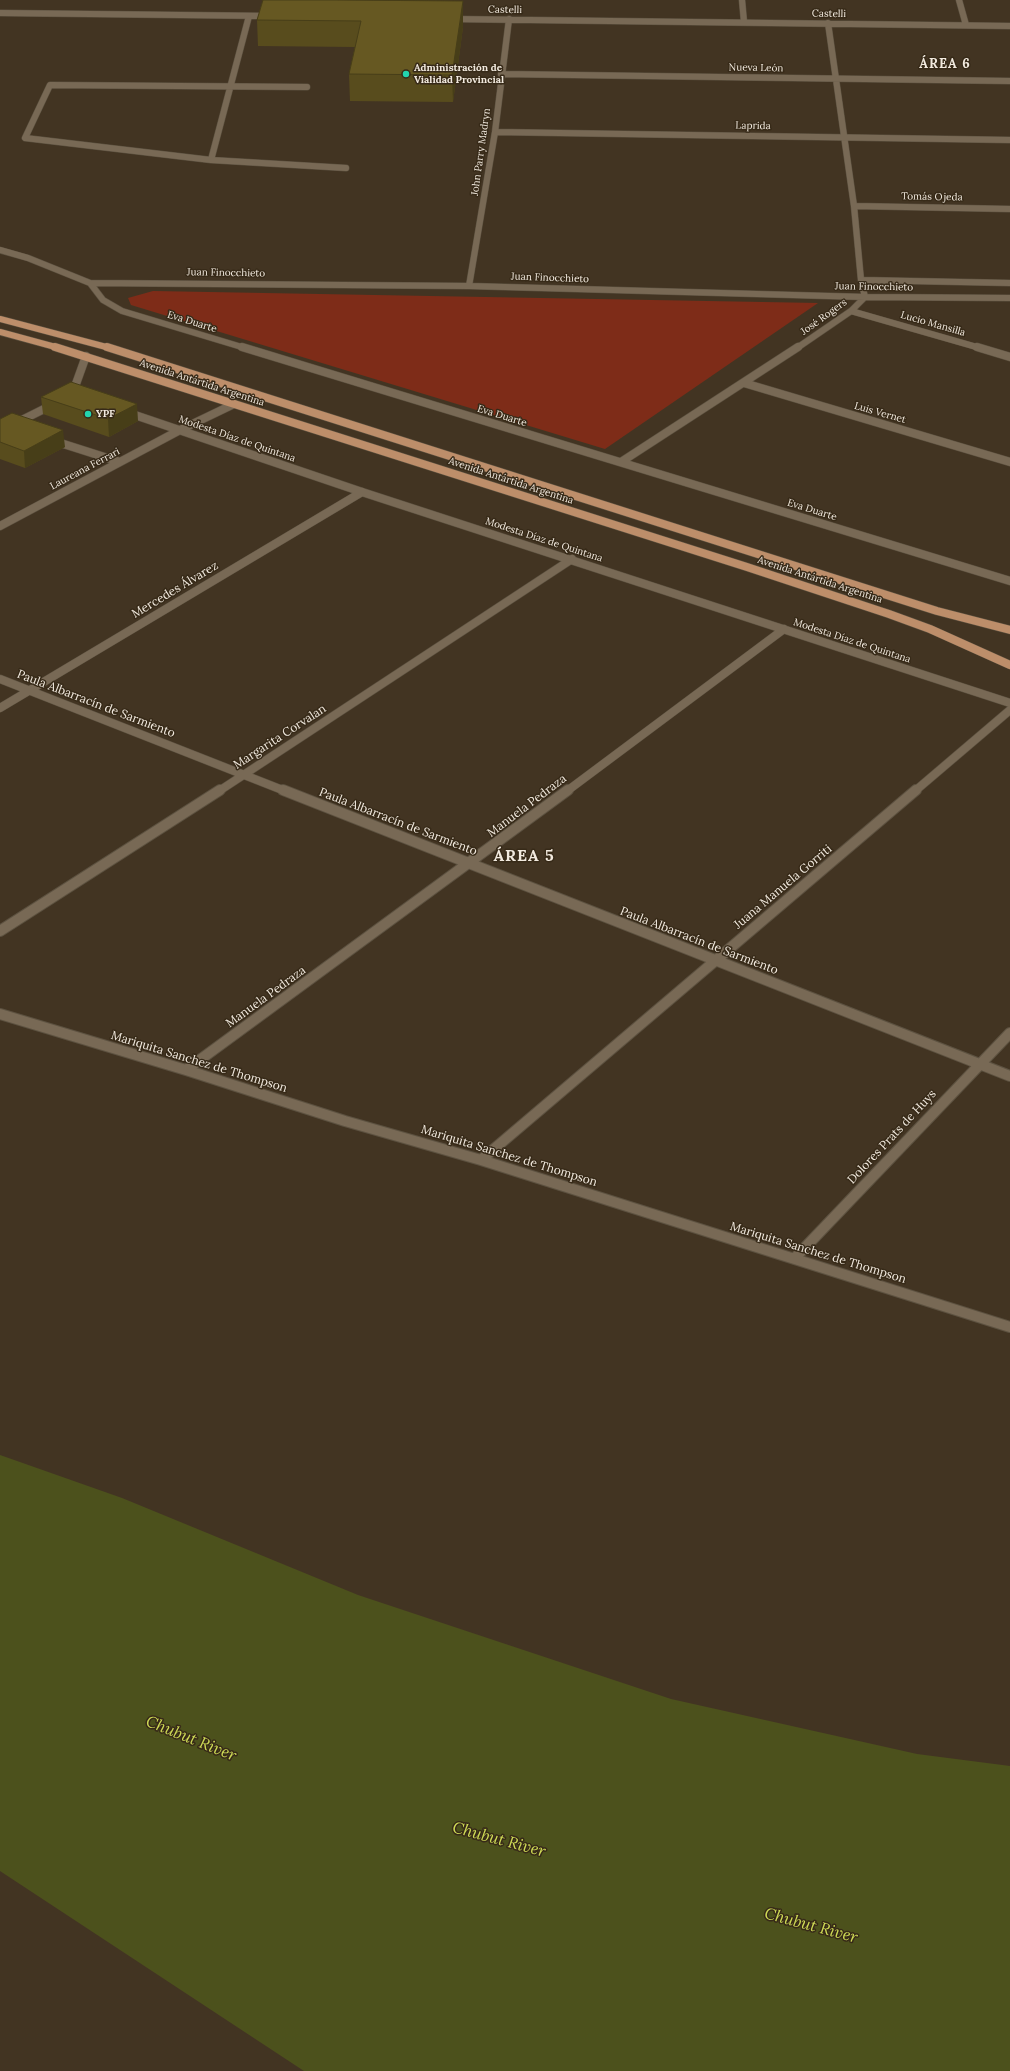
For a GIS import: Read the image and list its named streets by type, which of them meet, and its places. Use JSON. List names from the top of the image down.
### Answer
{
  "streets": {
    "main road": ["Avenida Antártida Argentina"],
    "street": [
      "Castelli",
      "Nueva León",
      "Laprida",
      "John Parry Madryn",
      "Tomás Ojeda",
      "Juan Finocchieto",
      "José Rogers",
      "Eva Duarte",
      "Lucio Mansilla",
      "Luis Vernet",
      "Modesta Díaz de Quintana",
      "Laureana Ferrari",
      "Mercedes Álvarez",
      "Paula Albarracín de Sarmiento",
      "Margarita Corvalan",
      "Manuela Pedraza",
      "Juana Manuela Gorriti",
      "Mariquita Sanchez de Thompson",
      "Dolores Prats de Huys"
    ]
  },
  "crossings": [
    ["Castelli", "John Parry Madryn"],
    ["Castelli", "José Rogers"],
    ["Nueva León", "John Parry Madryn"],
    ["Nueva León", "José Rogers"],
    ["Laprida", "John Parry Madryn"],
    ["Laprida", "José Rogers"],
    ["John Parry Madryn", "Juan Finocchieto"],
    ["Tomás Ojeda", "José Rogers"],
    ["Juan Finocchieto", "José Rogers"],
    ["Juan Finocchieto", "Eva Duarte"],
    ["José Rogers", "Eva Duarte"],
    ["José Rogers", "Lucio Mansilla"],
    ["José Rogers", "Luis Vernet"],
    ["Avenida Antártida Argentina", "Laureana Ferrari"],
    ["Modesta Díaz de Quintana", "Laureana Ferrari"],
    ["Modesta Díaz de Quintana", "Mercedes Álvarez"],
    ["Modesta Díaz de Quintana", "Margarita Corvalan"],
    ["Modesta Díaz de Quintana", "Manuela Pedraza"],
    ["Mercedes Álvarez", "Paula Albarracín de Sarmiento"],
    ["Paula Albarracín de Sarmiento", "Margarita Corvalan"],
    ["Paula Albarracín de Sarmiento", "Manuela Pedraza"],
    ["Paula Albarracín de Sarmiento", "Juana Manuela Gorriti"],
    ["Paula Albarracín de Sarmiento", "Dolores Prats de Huys"],
    ["Manuela Pedraza", "Mariquita Sanchez de Thompson"],
    ["Juana Manuela Gorriti", "Mariquita Sanchez de Thompson"],
    ["Mariquita Sanchez de Thompson", "Dolores Prats de Huys"]
  ],
  "districts": ["ÁREA 6", "ÁREA 5"],
  "water": ["Chubut River"],
  "places": ["Administración de Vialidad Provincial", "YPF"]
}
